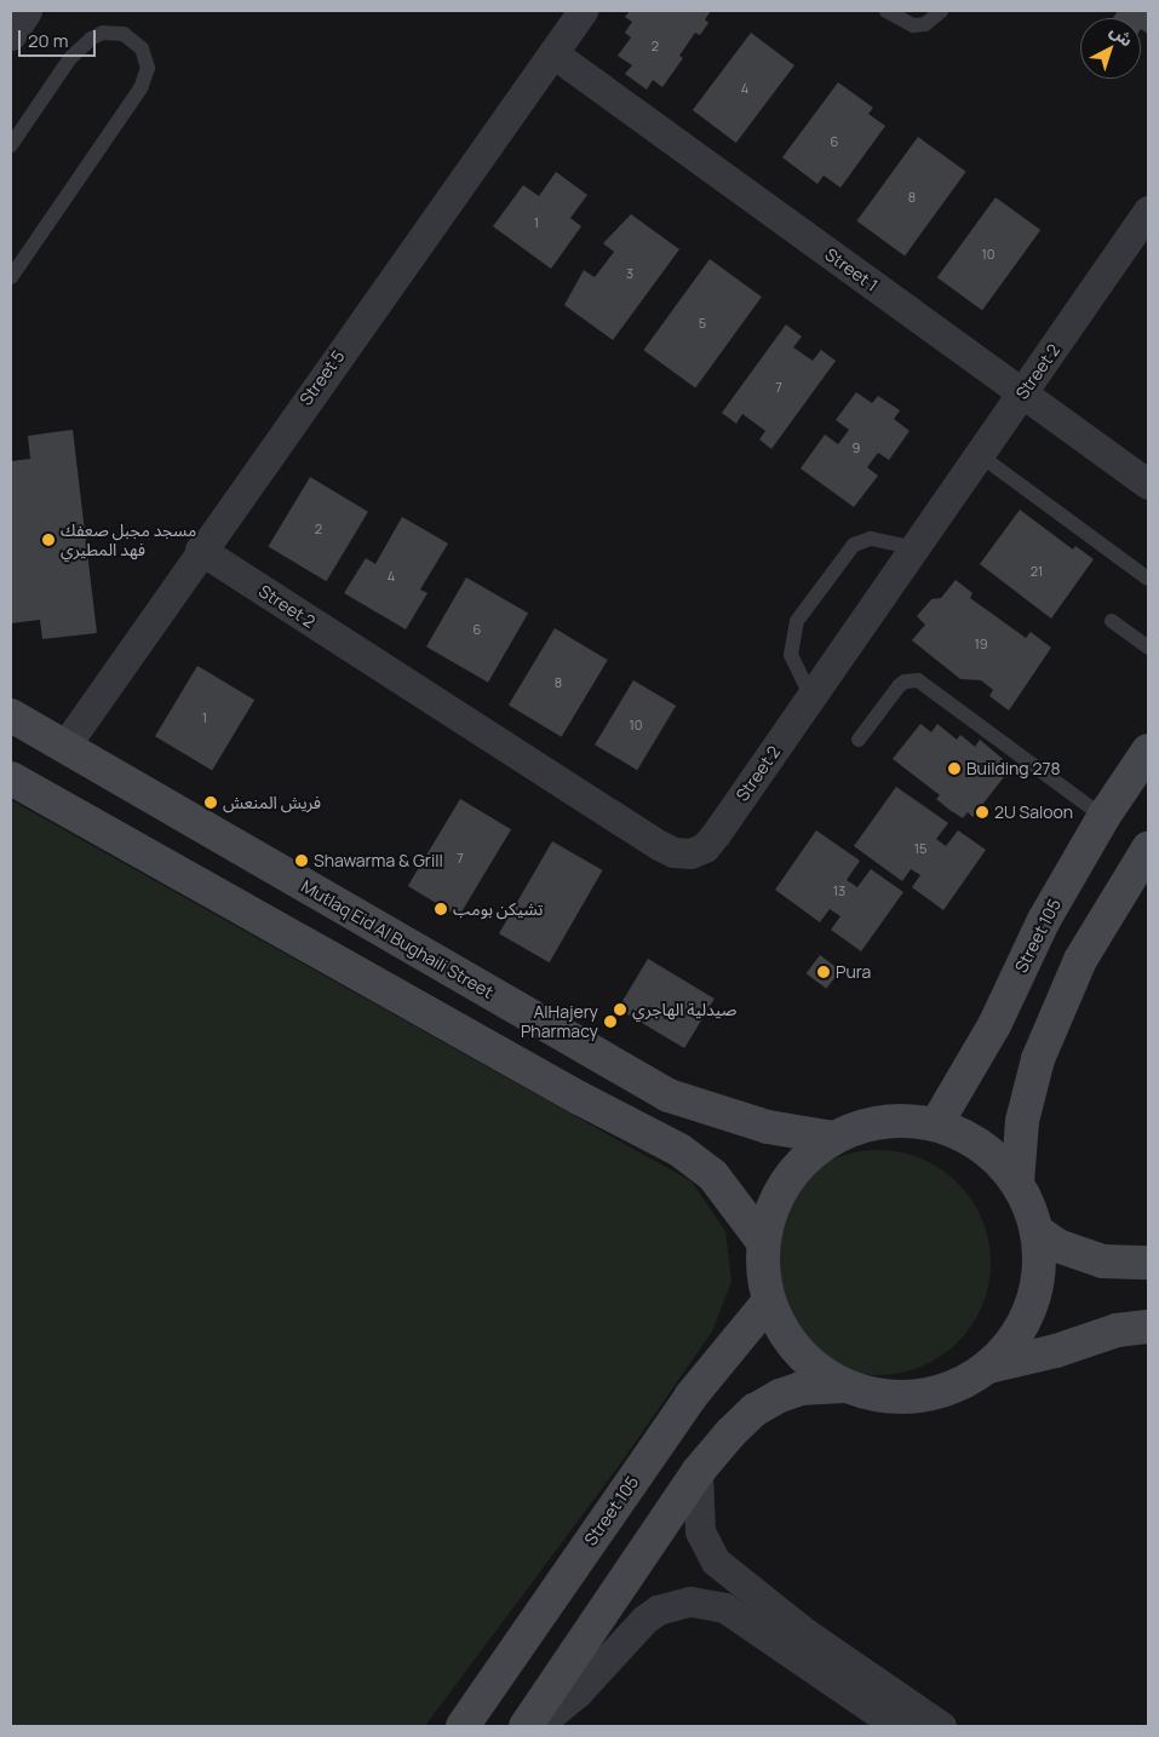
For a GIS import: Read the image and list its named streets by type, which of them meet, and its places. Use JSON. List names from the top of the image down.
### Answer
{
  "streets": {
    "street": [
      "Street 1",
      "Street 2",
      "Street 5",
      "Street 105",
      "Mutlaq Eid Al Bughaili Street"
    ]
  },
  "crossings": [
    ["Street 1", "Street 2"],
    ["Street 1", "Street 5"],
    ["Street 2", "Street 5"],
    ["Street 5", "Mutlaq Eid Al Bughaili Street"]
  ],
  "places": [
    "مسجد مجبل صعفك فهد المطيري",
    "Building 278",
    "فريش المنعش",
    "2U Saloon",
    "Shawarma & Grill",
    "تشيكن بومب",
    "Pura",
    "صيدلية الهاجري",
    "AlHajery Pharmacy"
  ],
  "house_numbers": [
    "2",
    "4",
    "6",
    "8",
    "1",
    "10",
    "3",
    "5",
    "7",
    "9",
    "2",
    "21",
    "4",
    "6",
    "19",
    "8",
    "1",
    "10",
    "15",
    "7",
    "13"
  ],
  "scale_bar": "20 m",
  "north": "top right"
}
